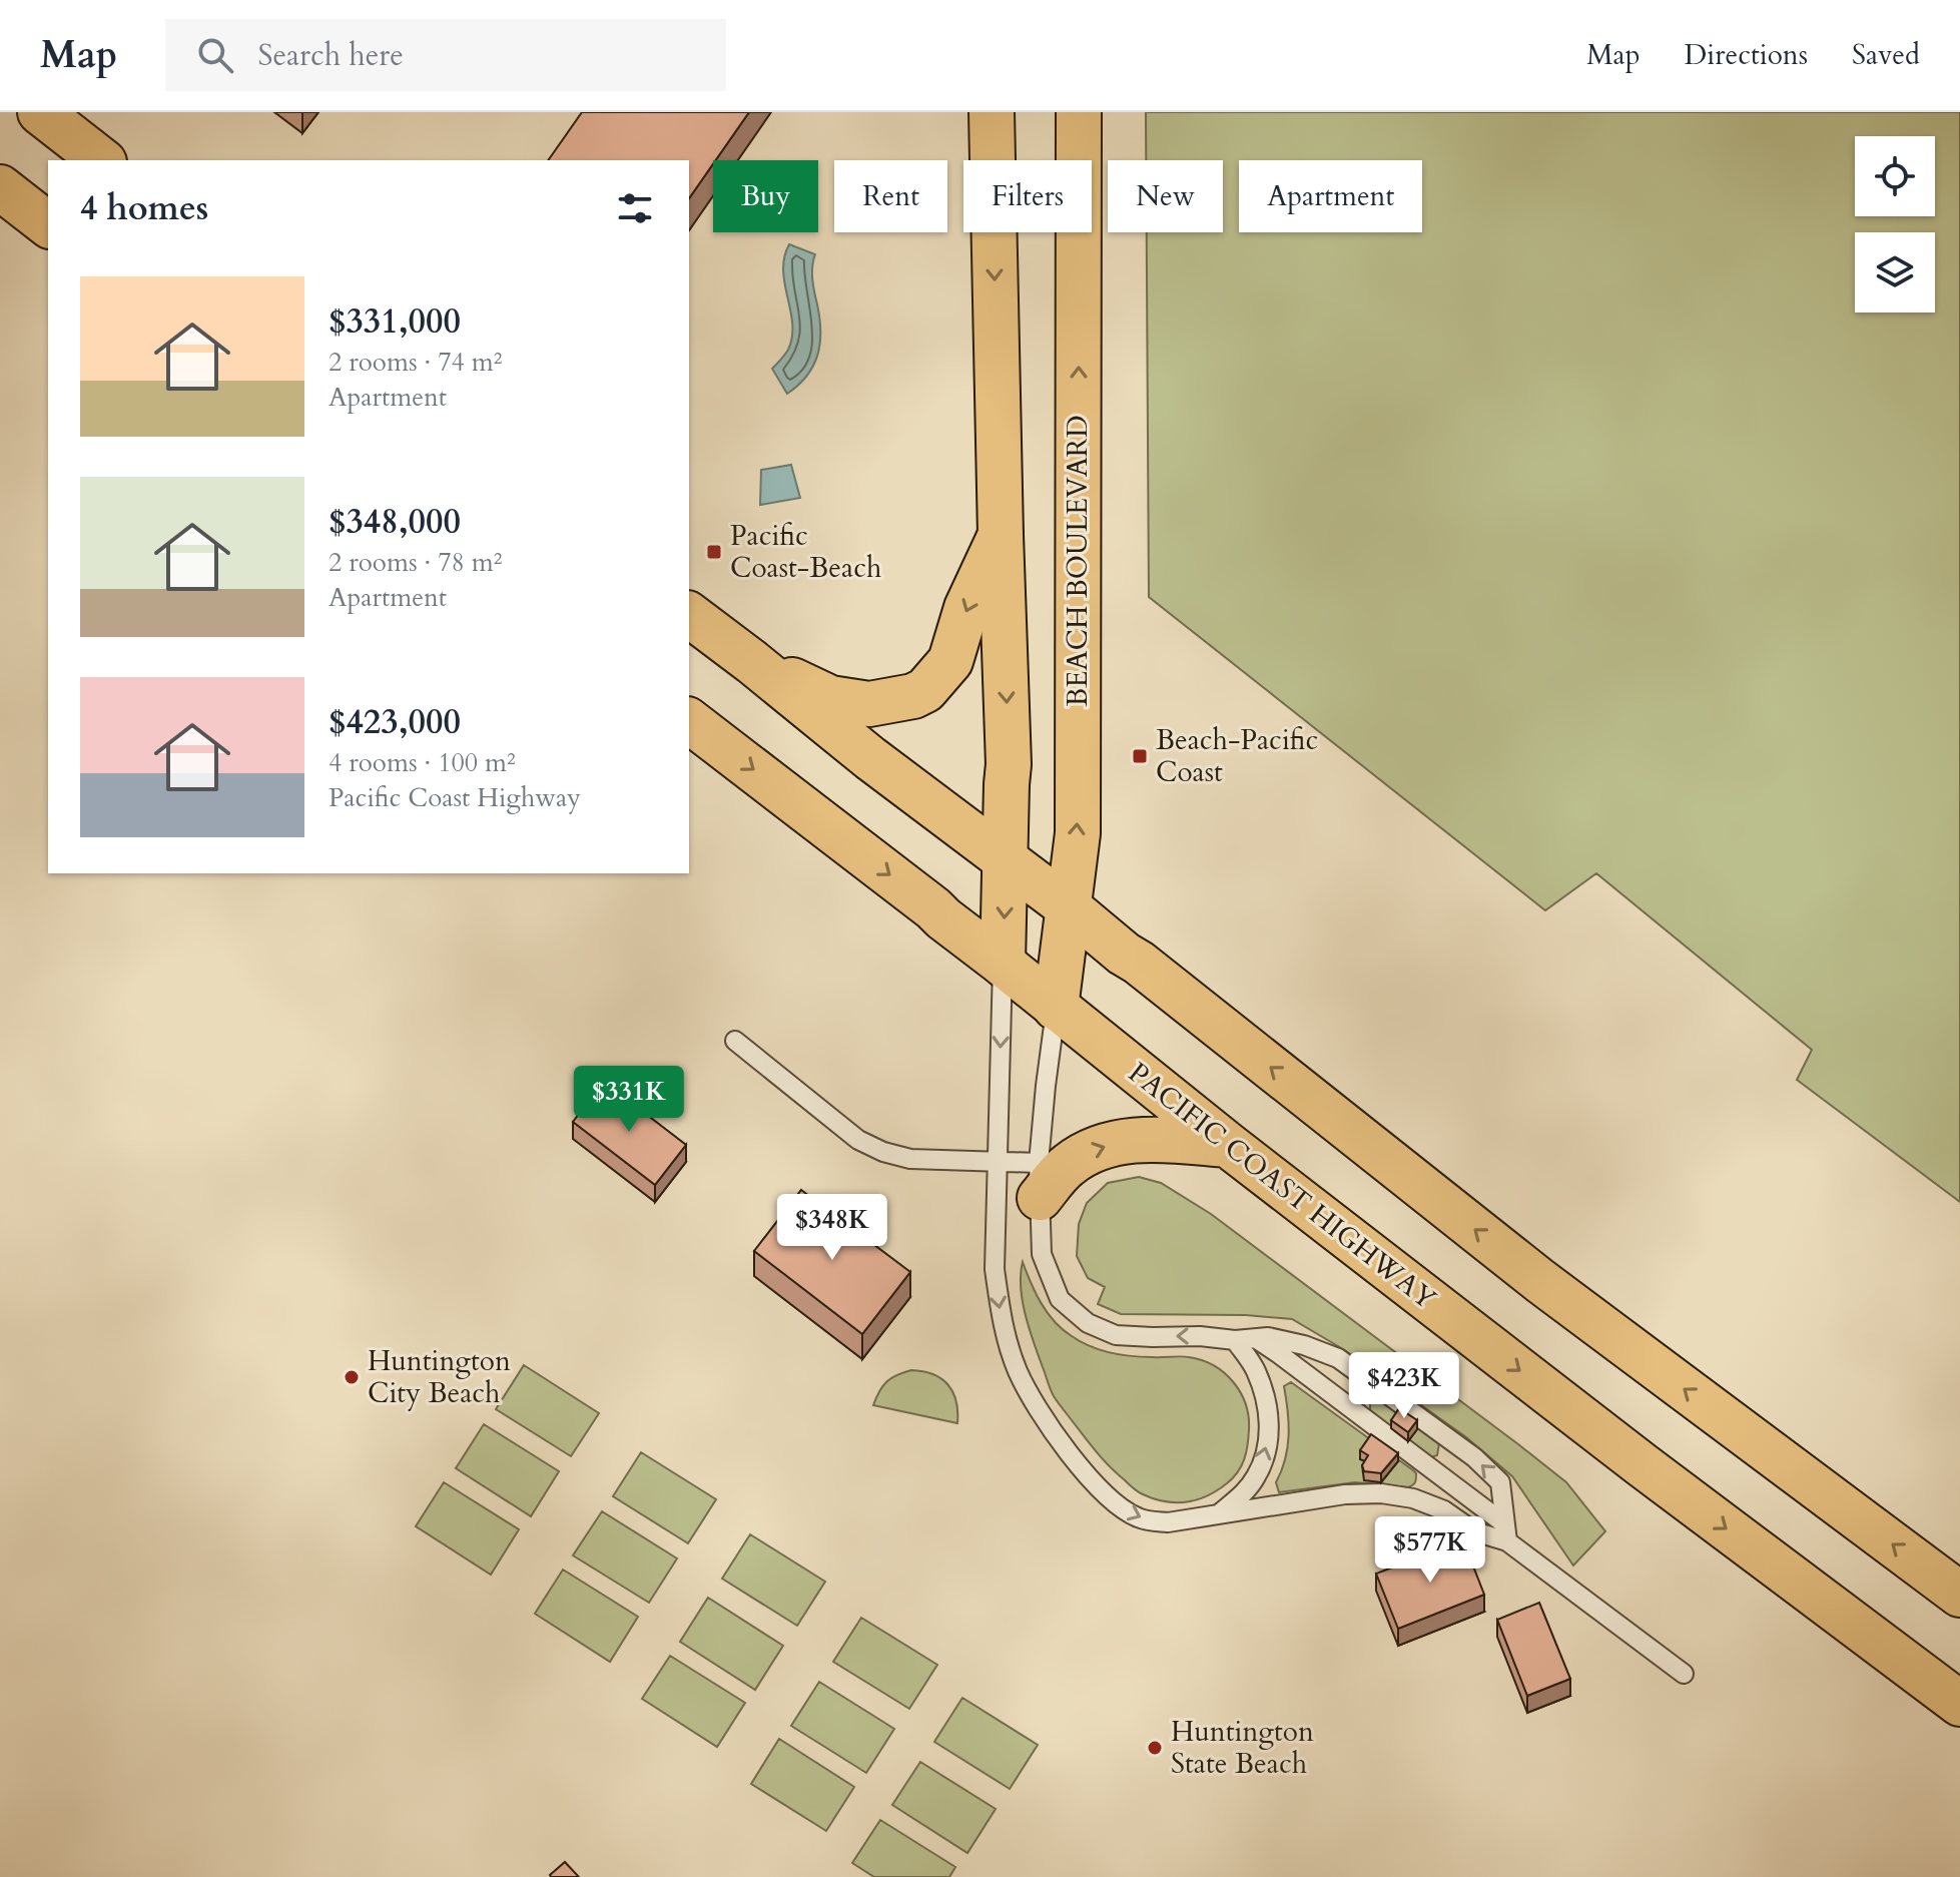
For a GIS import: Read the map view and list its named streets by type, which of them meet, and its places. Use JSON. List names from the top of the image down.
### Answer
{
  "streets": {
    "main road": ["BEACH BOULEVARD", "PACIFIC COAST HIGHWAY"]
  },
  "crossings": [
    ["BEACH BOULEVARD", "PACIFIC COAST HIGHWAY"]
  ],
  "places": {
    "transit": ["Pacific Coast-Beach", "Beach-Pacific Coast"],
    "other": ["Huntington City Beach", "Huntington State Beach"]
  },
  "page": {
    "header": "Map",
    "search": "Search here",
    "nav": ["Map", "Directions", "Saved"],
    "chip": [
      "Buy",
      "Rent",
      "Filters",
      "New",
      "Apartment"
    ],
    "heading": "4 homes",
    "list": [
      {
        "name": "$331,000",
        "note": "2 rooms · 74 m² · Apartment"
      },
      {
        "name": "$348,000",
        "note": "2 rooms · 78 m² · Apartment"
      },
      {
        "name": "$423,000",
        "note": "4 rooms · 100 m² · Pacific Coast Highway"
      }
    ],
    "price": [
      "$331K",
      "$348K",
      "$423K",
      "$577K"
    ]
  }
}
